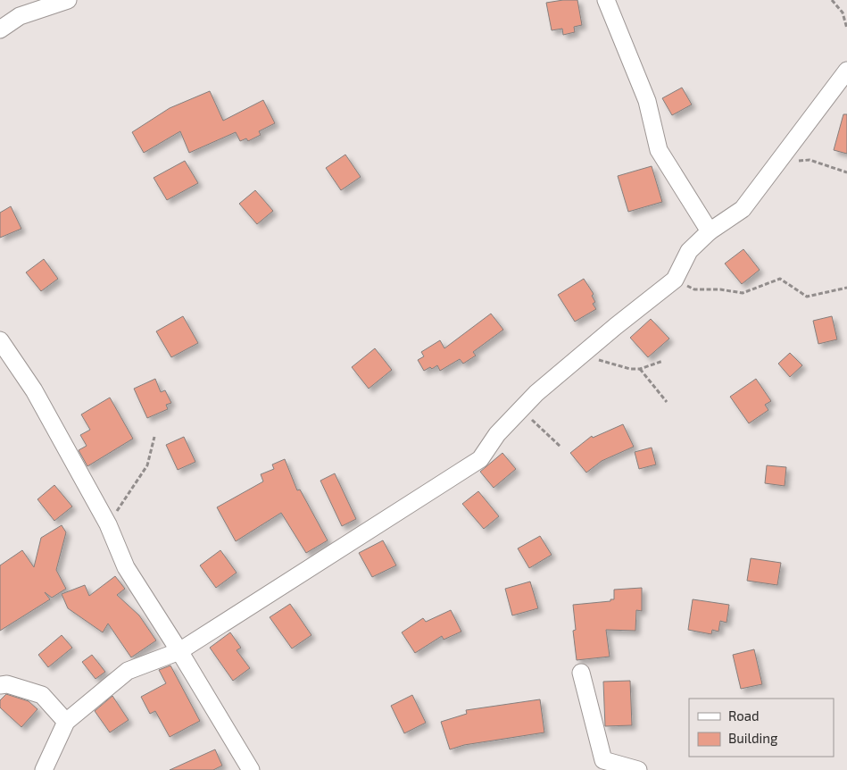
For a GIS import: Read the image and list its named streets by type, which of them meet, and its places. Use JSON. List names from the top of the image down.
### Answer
{
  "legend": ["Road", "Building"]
}
